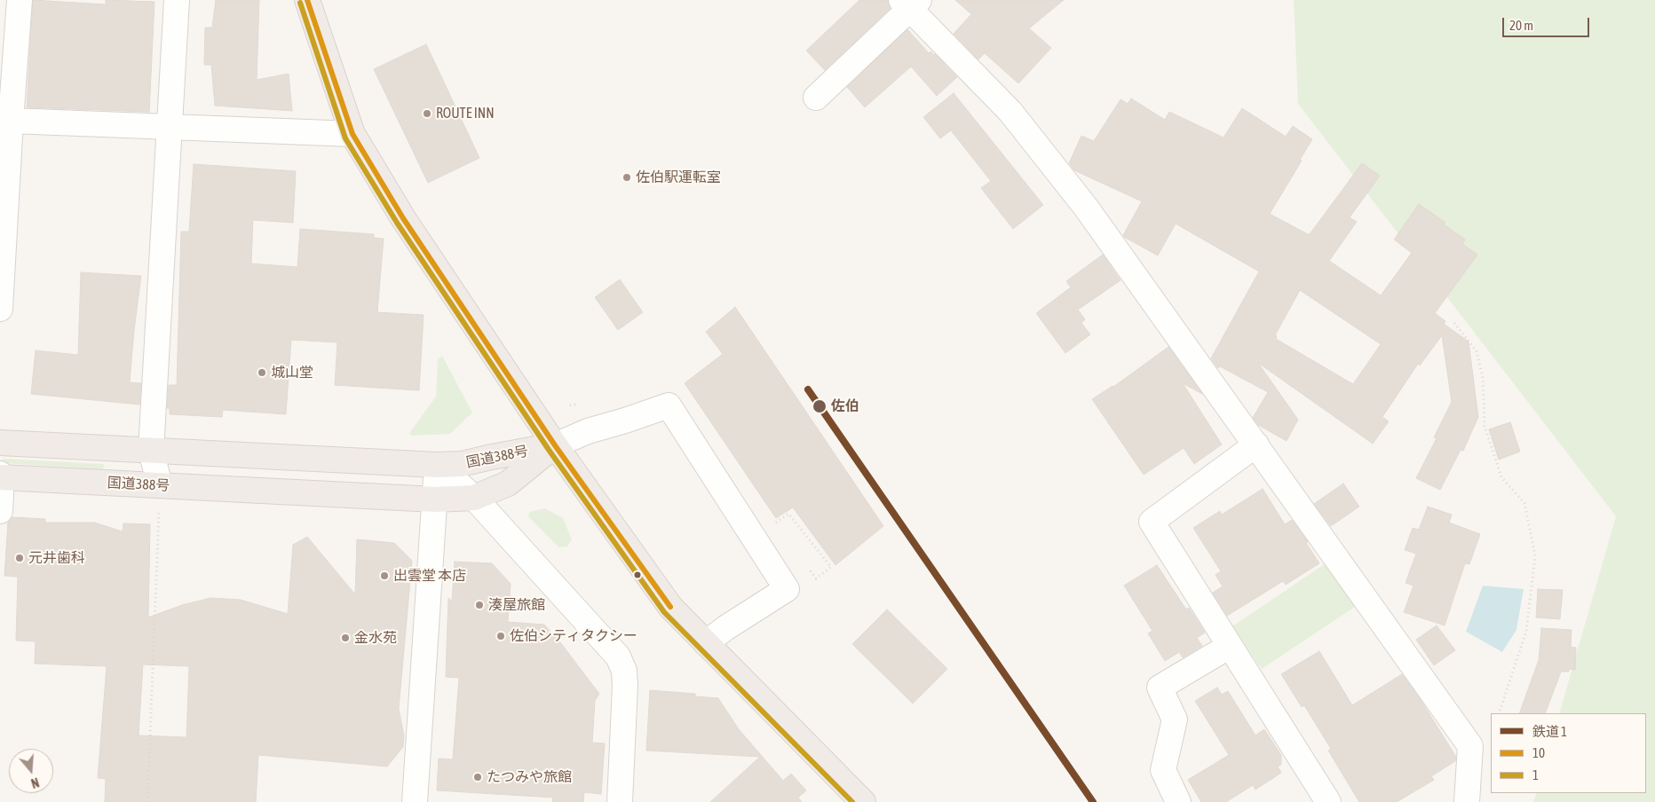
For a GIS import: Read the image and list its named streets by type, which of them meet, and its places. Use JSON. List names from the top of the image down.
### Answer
{
  "streets": {
    "highway": ["国道388号"]
  },
  "places": [
    "ROUTE INN",
    "佐伯駅運転室",
    "城山堂",
    "佐伯",
    "元井歯科",
    "出雲堂 本店",
    "湊屋旅館",
    "佐伯シティタクシー",
    "金水苑",
    "たつみや旅館"
  ],
  "lines": ["transit line 10", "transit line 1", "rail line 1"],
  "legend": ["鉄道 1", "10", "1"],
  "scale_bar": "20 m",
  "north": "bottom"
}
